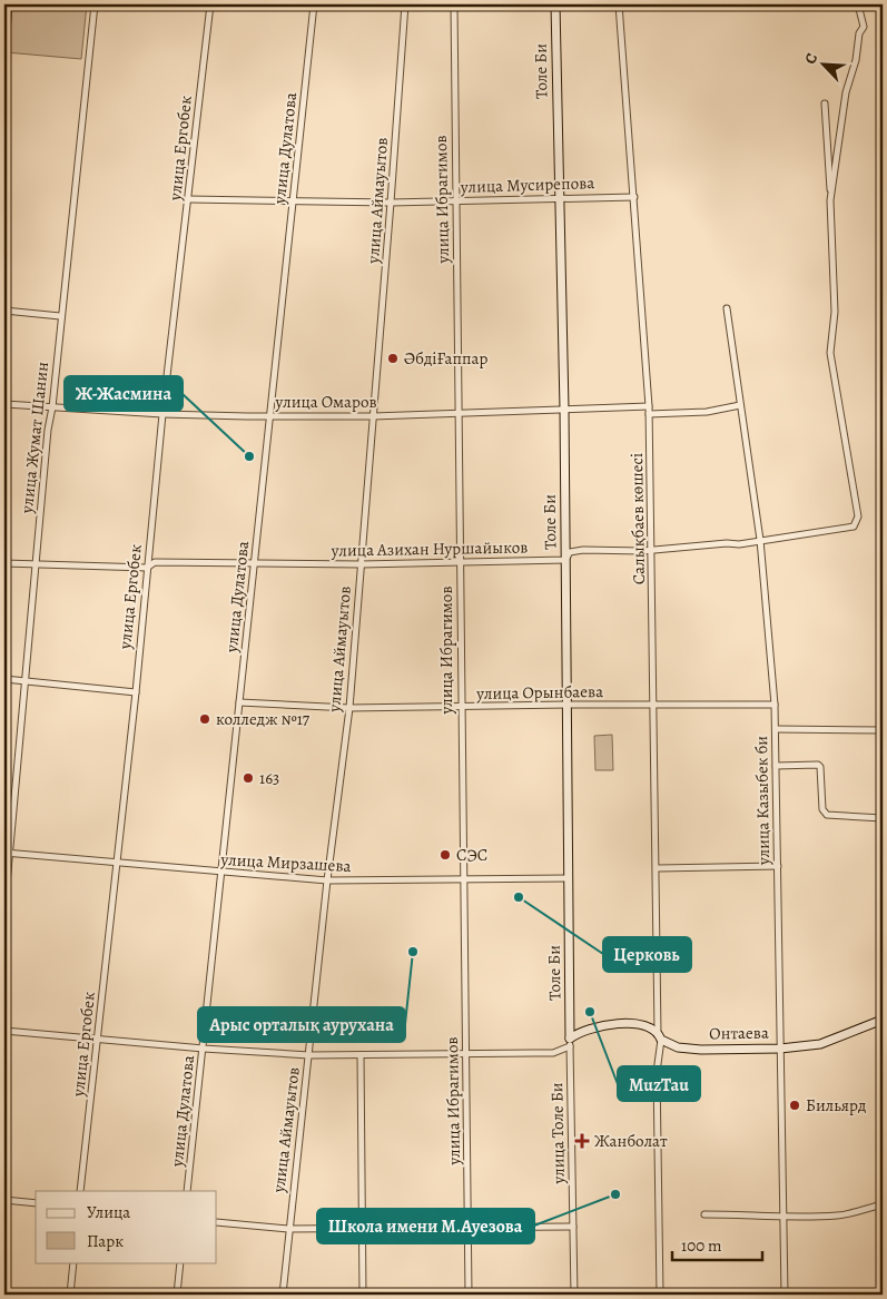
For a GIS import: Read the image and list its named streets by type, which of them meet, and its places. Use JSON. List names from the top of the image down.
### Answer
{
  "streets": {
    "main road": ["Толе Би", "Онтаева"],
    "street": [
      "улица Ергобек",
      "улица Дулатова",
      "улица Мусирепова",
      "улица Ибрагимов",
      "улица Аймауытов",
      "улица Омаров",
      "улица Жумат Шанин",
      "Салықбаев көшесі",
      "улица Азихан Нуршайыков",
      "улица Орынбаева",
      "улица Казыбек би",
      "улица Мирзашева",
      "улица Толе Би"
    ]
  },
  "crossings": [
    ["Толе Би", "улица Мусирепова"],
    ["Толе Би", "улица Омаров"],
    ["Толе Би", "улица Азихан Нуршайыков"],
    ["Толе Би", "улица Орынбаева"],
    ["Толе Би", "улица Мирзашева"],
    ["Толе Би", "Онтаева"],
    ["Толе Би", "улица Толе Би"],
    ["улица Ергобек", "улица Мусирепова"],
    ["улица Ергобек", "улица Омаров"],
    ["улица Ергобек", "улица Азихан Нуршайыков"],
    ["улица Ергобек", "улица Мирзашева"],
    ["улица Дулатова", "улица Мусирепова"],
    ["улица Дулатова", "улица Омаров"],
    ["улица Дулатова", "улица Азихан Нуршайыков"],
    ["улица Дулатова", "улица Орынбаева"],
    ["улица Дулатова", "улица Мирзашева"],
    ["улица Мусирепова", "улица Ибрагимов"],
    ["улица Мусирепова", "улица Аймауытов"],
    ["улица Мусирепова", "Салықбаев көшесі"],
    ["улица Ибрагимов", "улица Омаров"],
    ["улица Ибрагимов", "улица Азихан Нуршайыков"],
    ["улица Ибрагимов", "улица Орынбаева"],
    ["улица Ибрагимов", "улица Мирзашева"],
    ["улица Аймауытов", "улица Омаров"],
    ["улица Аймауытов", "улица Азихан Нуршайыков"],
    ["улица Аймауытов", "улица Орынбаева"],
    ["улица Аймауытов", "улица Мирзашева"],
    ["улица Омаров", "улица Жумат Шанин"],
    ["улица Омаров", "Салықбаев көшесі"],
    ["улица Жумат Шанин", "улица Азихан Нуршайыков"],
    ["улица Жумат Шанин", "улица Мирзашева"],
    ["Салықбаев көшесі", "улица Азихан Нуршайыков"],
    ["Салықбаев көшесі", "улица Орынбаева"],
    ["Салықбаев көшесі", "Онтаева"],
    ["улица Азихан Нуршайыков", "улица Казыбек би"],
    ["улица Орынбаева", "улица Казыбек би"],
    ["улица Казыбек би", "Онтаева"],
    ["Онтаева", "улица Толе Би"]
  ],
  "places": {
    "other": [
      "ӘбдіҒаппар",
      "Ж-Жасмина",
      "колледж №17",
      "163",
      "СЭС",
      "Церковь",
      "Арыс орталық аурухана",
      "MuzTau",
      "Бильярд",
      "Школа имени М.Ауезова"
    ],
    "health": ["Жанболат"]
  },
  "legend": ["Улица", "Парк"],
  "scale_bar": "100 m",
  "north": "top left"
}
